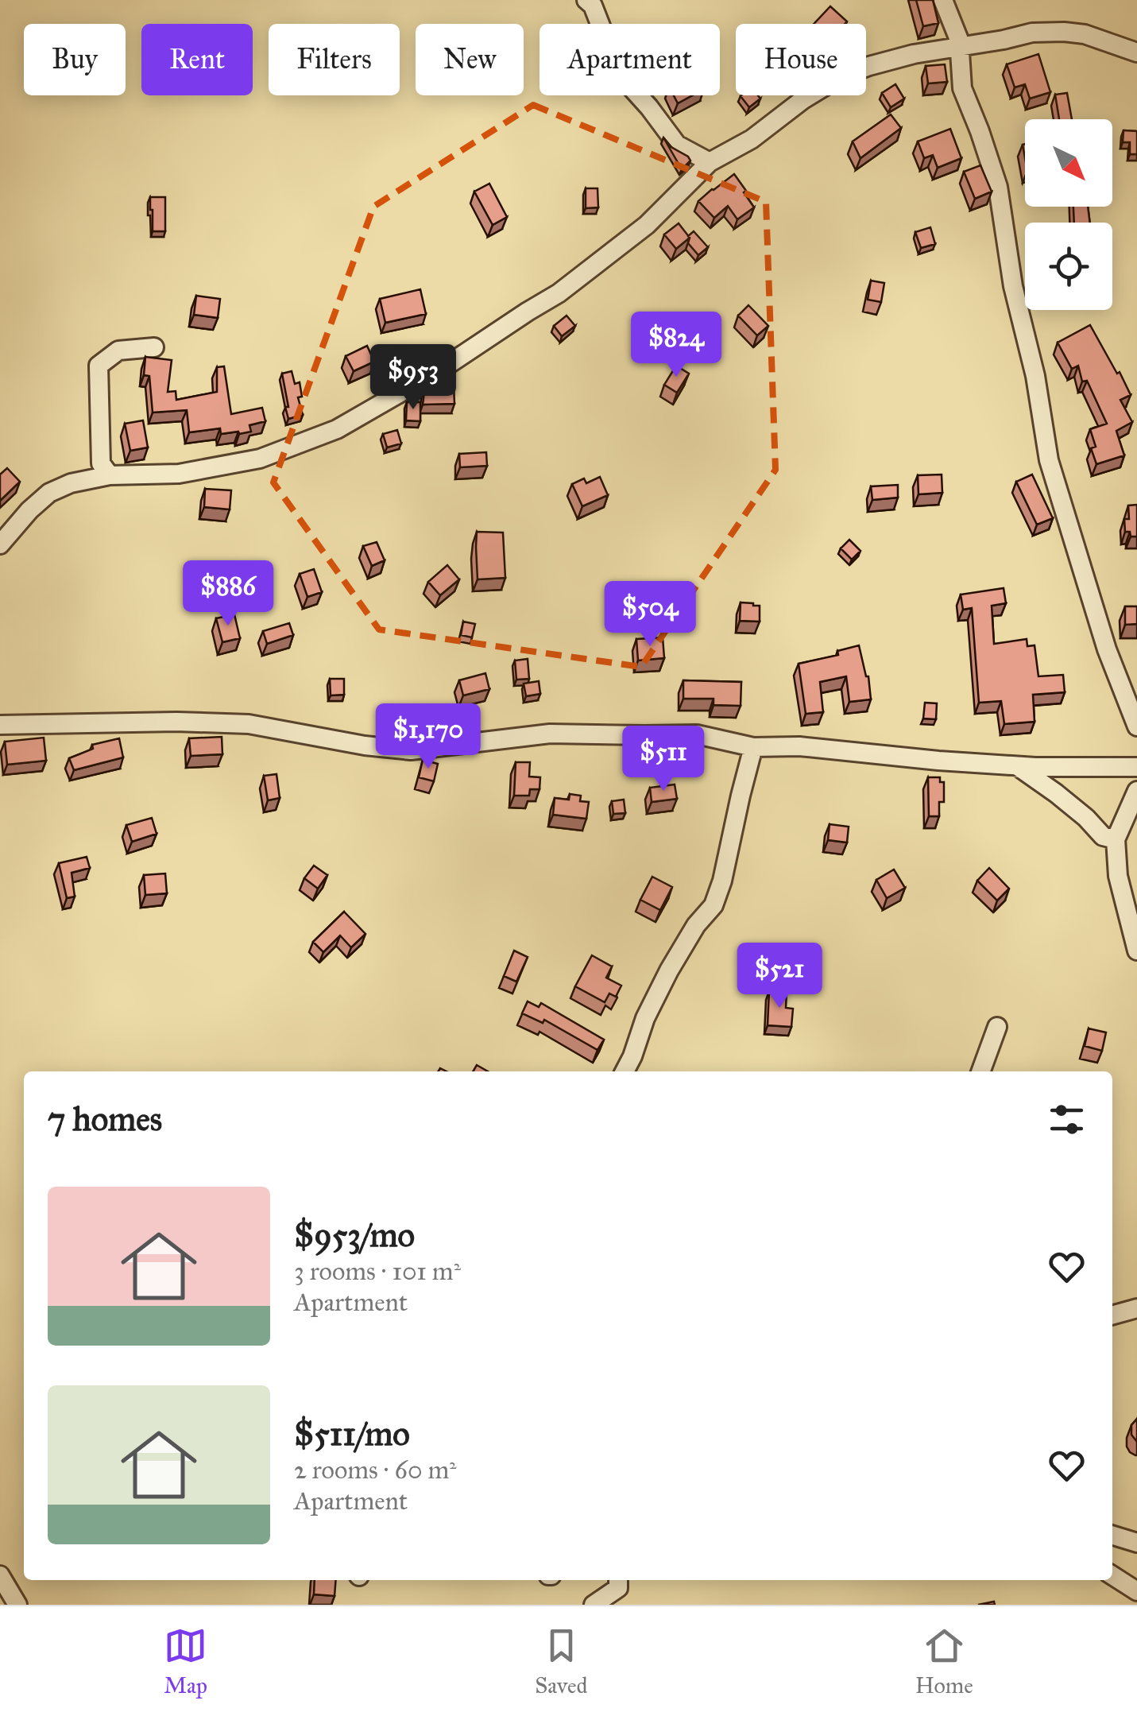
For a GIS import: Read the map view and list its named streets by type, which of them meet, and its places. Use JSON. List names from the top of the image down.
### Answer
{
  "north": "bottom right",
  "page": {
    "chip": [
      "Buy",
      "Rent",
      "Filters",
      "New",
      "Apartment",
      "House"
    ],
    "price": [
      "$824",
      "$953",
      "$886",
      "$504",
      "$1,170",
      "$511",
      "$521"
    ],
    "heading": "7 homes",
    "list": [
      {
        "name": "$953/mo",
        "note": "3 rooms · 101 m² · Apartment"
      },
      {
        "name": "$511/mo",
        "note": "2 rooms · 60 m² · Apartment"
      }
    ],
    "tabs": ["Map", "Saved", "Home"]
  }
}
